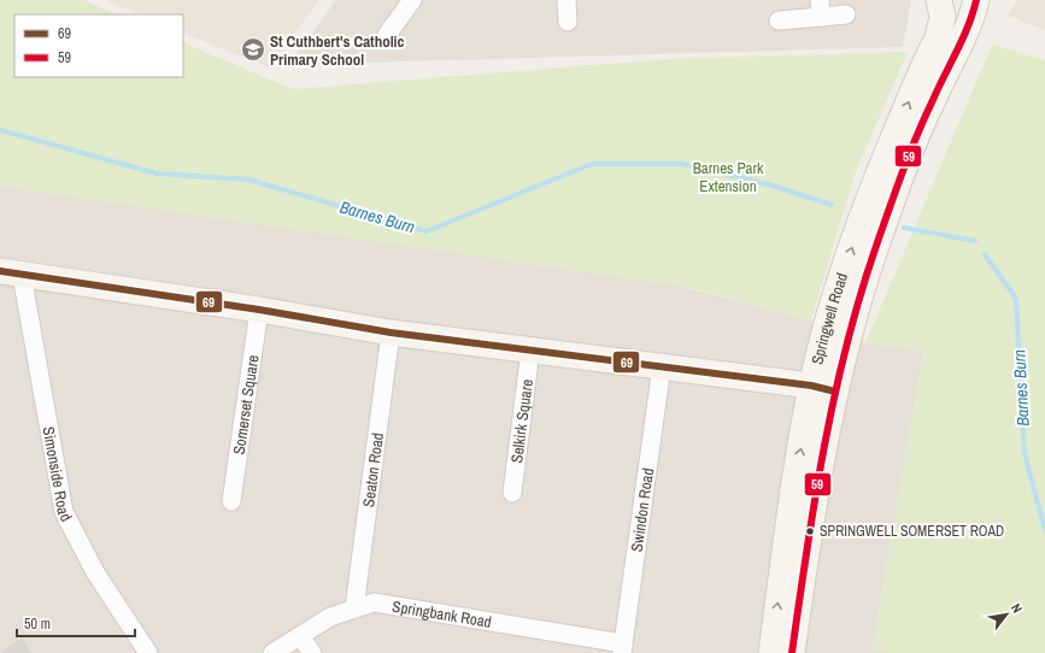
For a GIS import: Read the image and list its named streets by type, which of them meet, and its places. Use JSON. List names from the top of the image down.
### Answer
{
  "streets": {
    "main road": ["Springwell Road"],
    "street": [
      "Somerset Square",
      "Selkirk Square",
      "Seaton Road",
      "Simonside Road",
      "Swindon Road",
      "Springbank Road"
    ]
  },
  "crossings": [
    ["Seaton Road", "Springbank Road"],
    ["Swindon Road", "Springbank Road"]
  ],
  "water": ["Barnes Burn"],
  "parks": ["Barnes Park Extension"],
  "places": {
    "school or university": ["St Cuthbert's Catholic Primary School"],
    "other": ["SPRINGWELL SOMERSET ROAD"]
  },
  "lines": ["transit line 59", "transit line 69"],
  "legend": ["69", "59"],
  "scale_bar": "50 m",
  "north": "top right"
}
